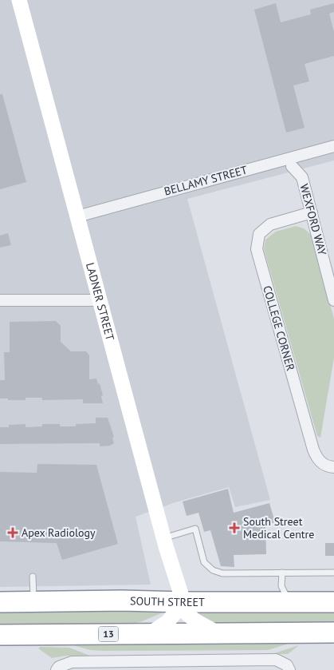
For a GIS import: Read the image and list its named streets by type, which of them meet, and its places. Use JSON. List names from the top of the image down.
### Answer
{
  "streets": {
    "highway": ["SOUTH STREET", "13"],
    "street": [
      "BELLAMY STREET",
      "WEXFORD WAY",
      "LADNER STREET",
      "COLLEGE CORNER"
    ]
  },
  "crossings": [
    ["BELLAMY STREET", "LADNER STREET"],
    ["WEXFORD WAY", "COLLEGE CORNER"],
    ["LADNER STREET", "SOUTH STREET"],
    ["LADNER STREET", "13"]
  ],
  "places": {
    "health": ["South Street Medical Centre", "Apex Radiology"]
  }
}
